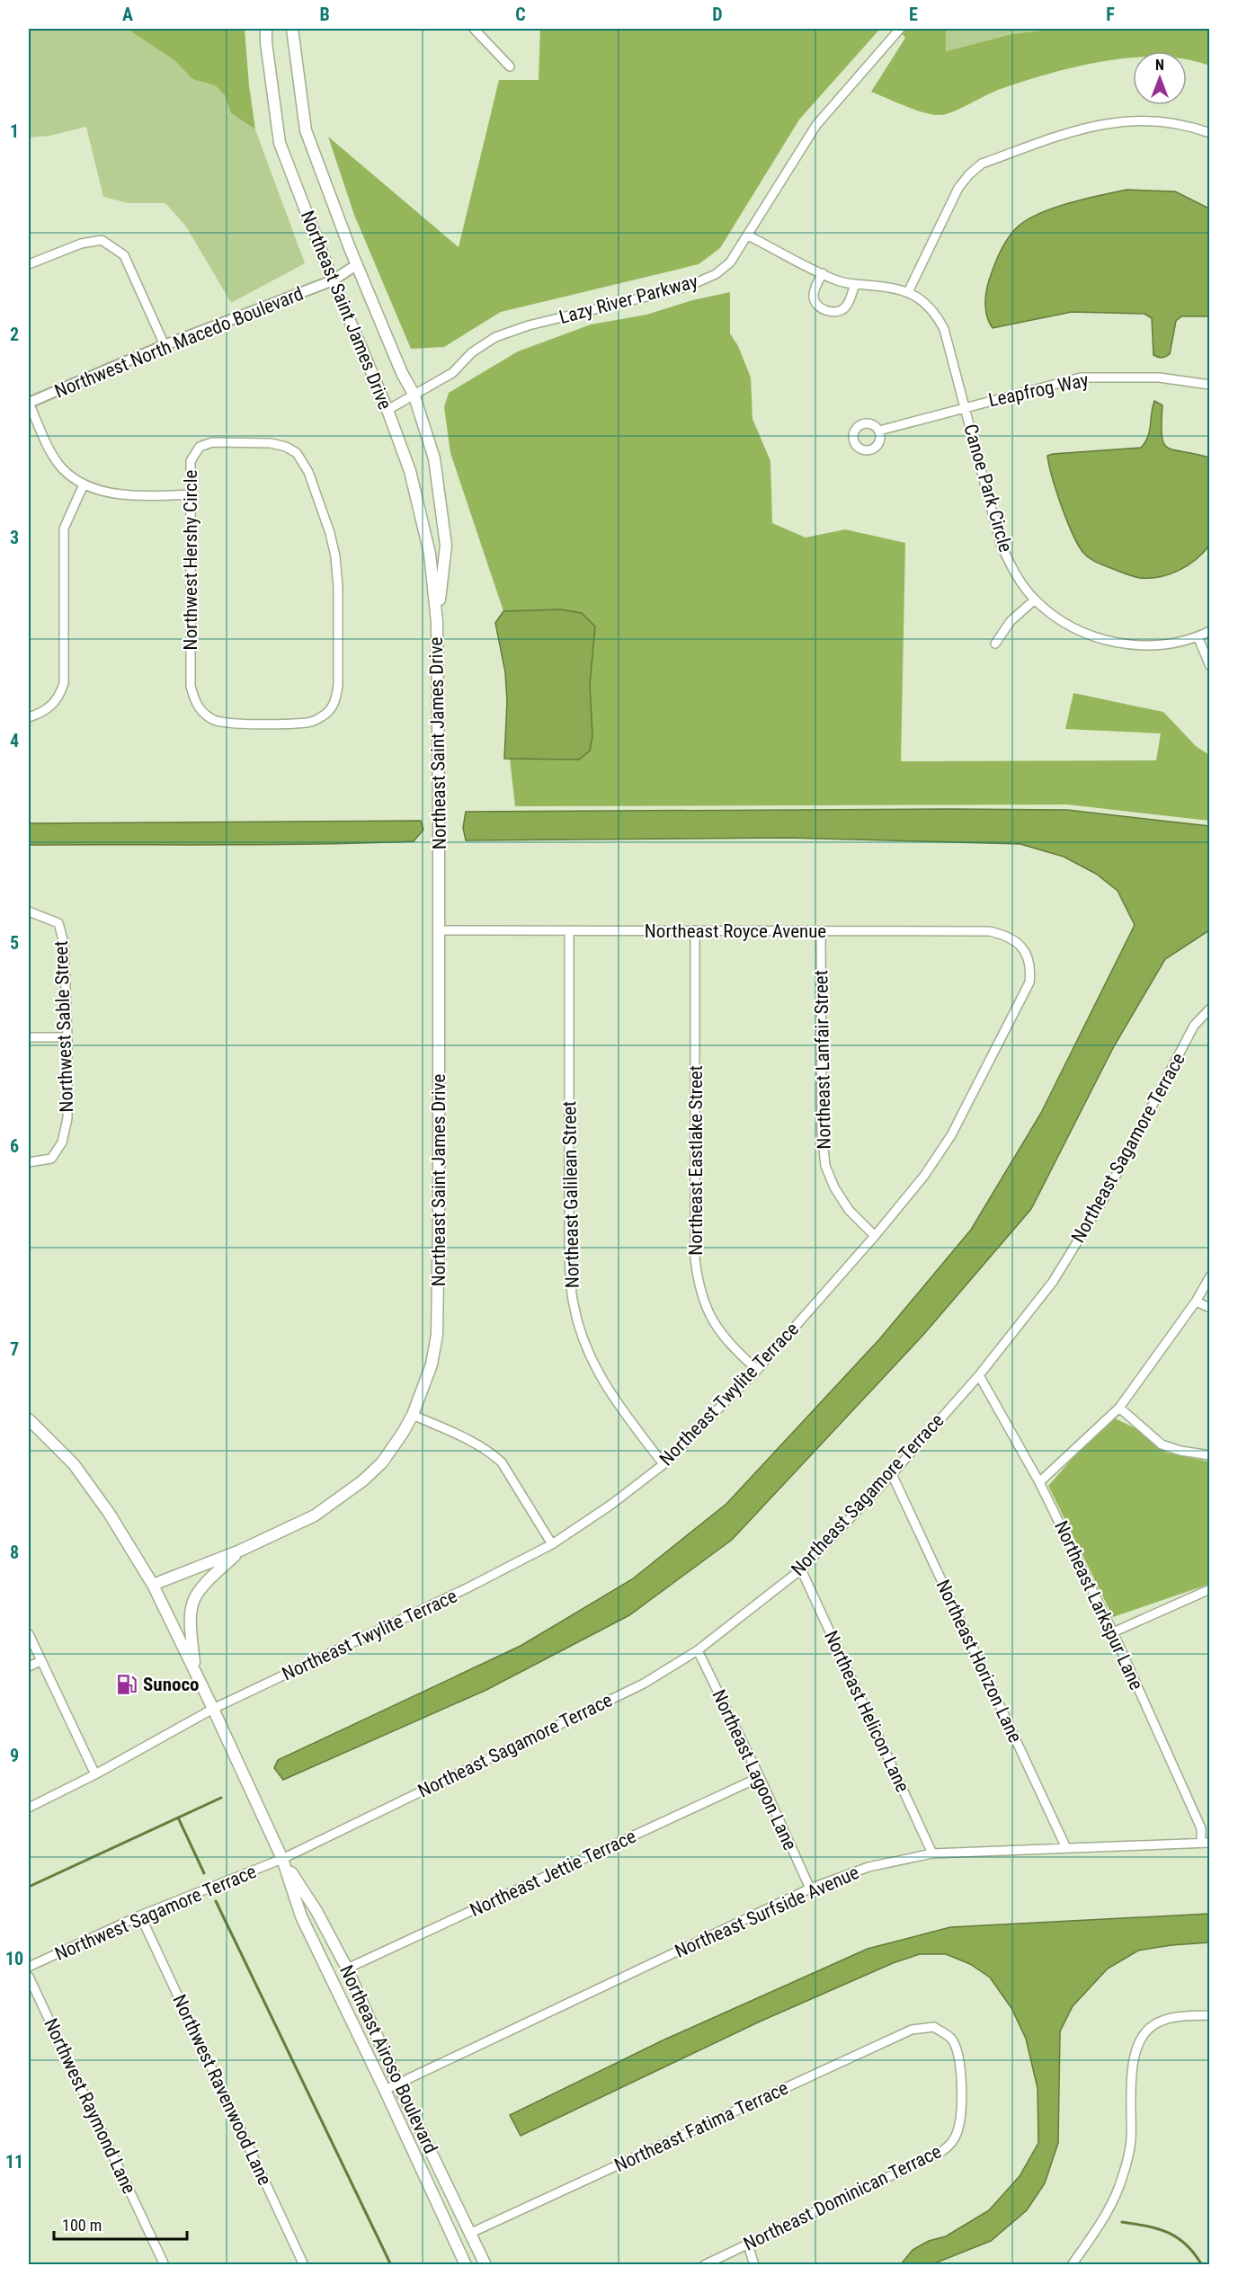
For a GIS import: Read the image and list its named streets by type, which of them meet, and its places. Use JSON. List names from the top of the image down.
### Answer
{
  "streets": {
    "main road": ["Northeast Saint James Drive", "Northeast Airoso Boulevard"],
    "street": [
      "Lazy River Parkway",
      "Northwest North Macedo Boulevard",
      "Leapfrog Way",
      "Canoe Park Circle",
      "Northwest Hershy Circle",
      "Northeast Royce Avenue",
      "Northwest Sable Street",
      "Northeast Lanfair Street",
      "Northeast Sagamore Terrace",
      "Northeast Eastlake Street",
      "Northeast Galilean Street",
      "Northeast Twylite Terrace",
      "Northeast Larkspur Lane",
      "Northeast Horizon Lane",
      "Northeast Helicon Lane",
      "Northeast Lagoon Lane",
      "Northeast Jettie Terrace",
      "Northeast Surfside Avenue",
      "Northwest Sagamore Terrace",
      "Northwest Ravenwood Lane",
      "Northwest Raymond Lane",
      "Northeast Fatima Terrace",
      "Northeast Dominican Terrace"
    ]
  },
  "crossings": [
    ["Lazy River Parkway", "Northeast Saint James Drive"],
    ["Northeast Saint James Drive", "Northwest North Macedo Boulevard"],
    ["Northeast Saint James Drive", "Northeast Royce Avenue"],
    ["Northeast Saint James Drive", "Northeast Airoso Boulevard"],
    ["Leapfrog Way", "Canoe Park Circle"],
    ["Northeast Royce Avenue", "Northeast Lanfair Street"],
    ["Northeast Royce Avenue", "Northeast Eastlake Street"],
    ["Northeast Royce Avenue", "Northeast Galilean Street"],
    ["Northeast Royce Avenue", "Northeast Twylite Terrace"],
    ["Northeast Lanfair Street", "Northeast Twylite Terrace"],
    ["Northeast Sagamore Terrace", "Northeast Larkspur Lane"],
    ["Northeast Sagamore Terrace", "Northeast Horizon Lane"],
    ["Northeast Sagamore Terrace", "Northeast Helicon Lane"],
    ["Northeast Sagamore Terrace", "Northeast Lagoon Lane"],
    ["Northeast Sagamore Terrace", "Northwest Sagamore Terrace"],
    ["Northeast Sagamore Terrace", "Northeast Airoso Boulevard"],
    ["Northeast Eastlake Street", "Northeast Twylite Terrace"],
    ["Northeast Galilean Street", "Northeast Twylite Terrace"],
    ["Northeast Twylite Terrace", "Northeast Airoso Boulevard"],
    ["Northeast Larkspur Lane", "Northeast Surfside Avenue"],
    ["Northeast Horizon Lane", "Northeast Surfside Avenue"],
    ["Northeast Helicon Lane", "Northeast Surfside Avenue"],
    ["Northeast Lagoon Lane", "Northeast Jettie Terrace"],
    ["Northeast Lagoon Lane", "Northeast Surfside Avenue"],
    ["Northeast Jettie Terrace", "Northeast Airoso Boulevard"],
    ["Northeast Surfside Avenue", "Northeast Airoso Boulevard"],
    ["Northwest Sagamore Terrace", "Northeast Airoso Boulevard"],
    ["Northwest Sagamore Terrace", "Northwest Ravenwood Lane"],
    ["Northeast Airoso Boulevard", "Northeast Fatima Terrace"],
    ["Northeast Fatima Terrace", "Northeast Dominican Terrace"]
  ],
  "places": {
    "fuel station": ["Sunoco"]
  },
  "scale_bar": "100 m",
  "north": "top",
  "grid": {
    "columns": [
      "A",
      "B",
      "C",
      "D",
      "E",
      "F"
    ],
    "rows": [
      "1",
      "2",
      "3",
      "4",
      "5",
      "6",
      "7",
      "8",
      "9",
      "10",
      "11"
    ]
  }
}
